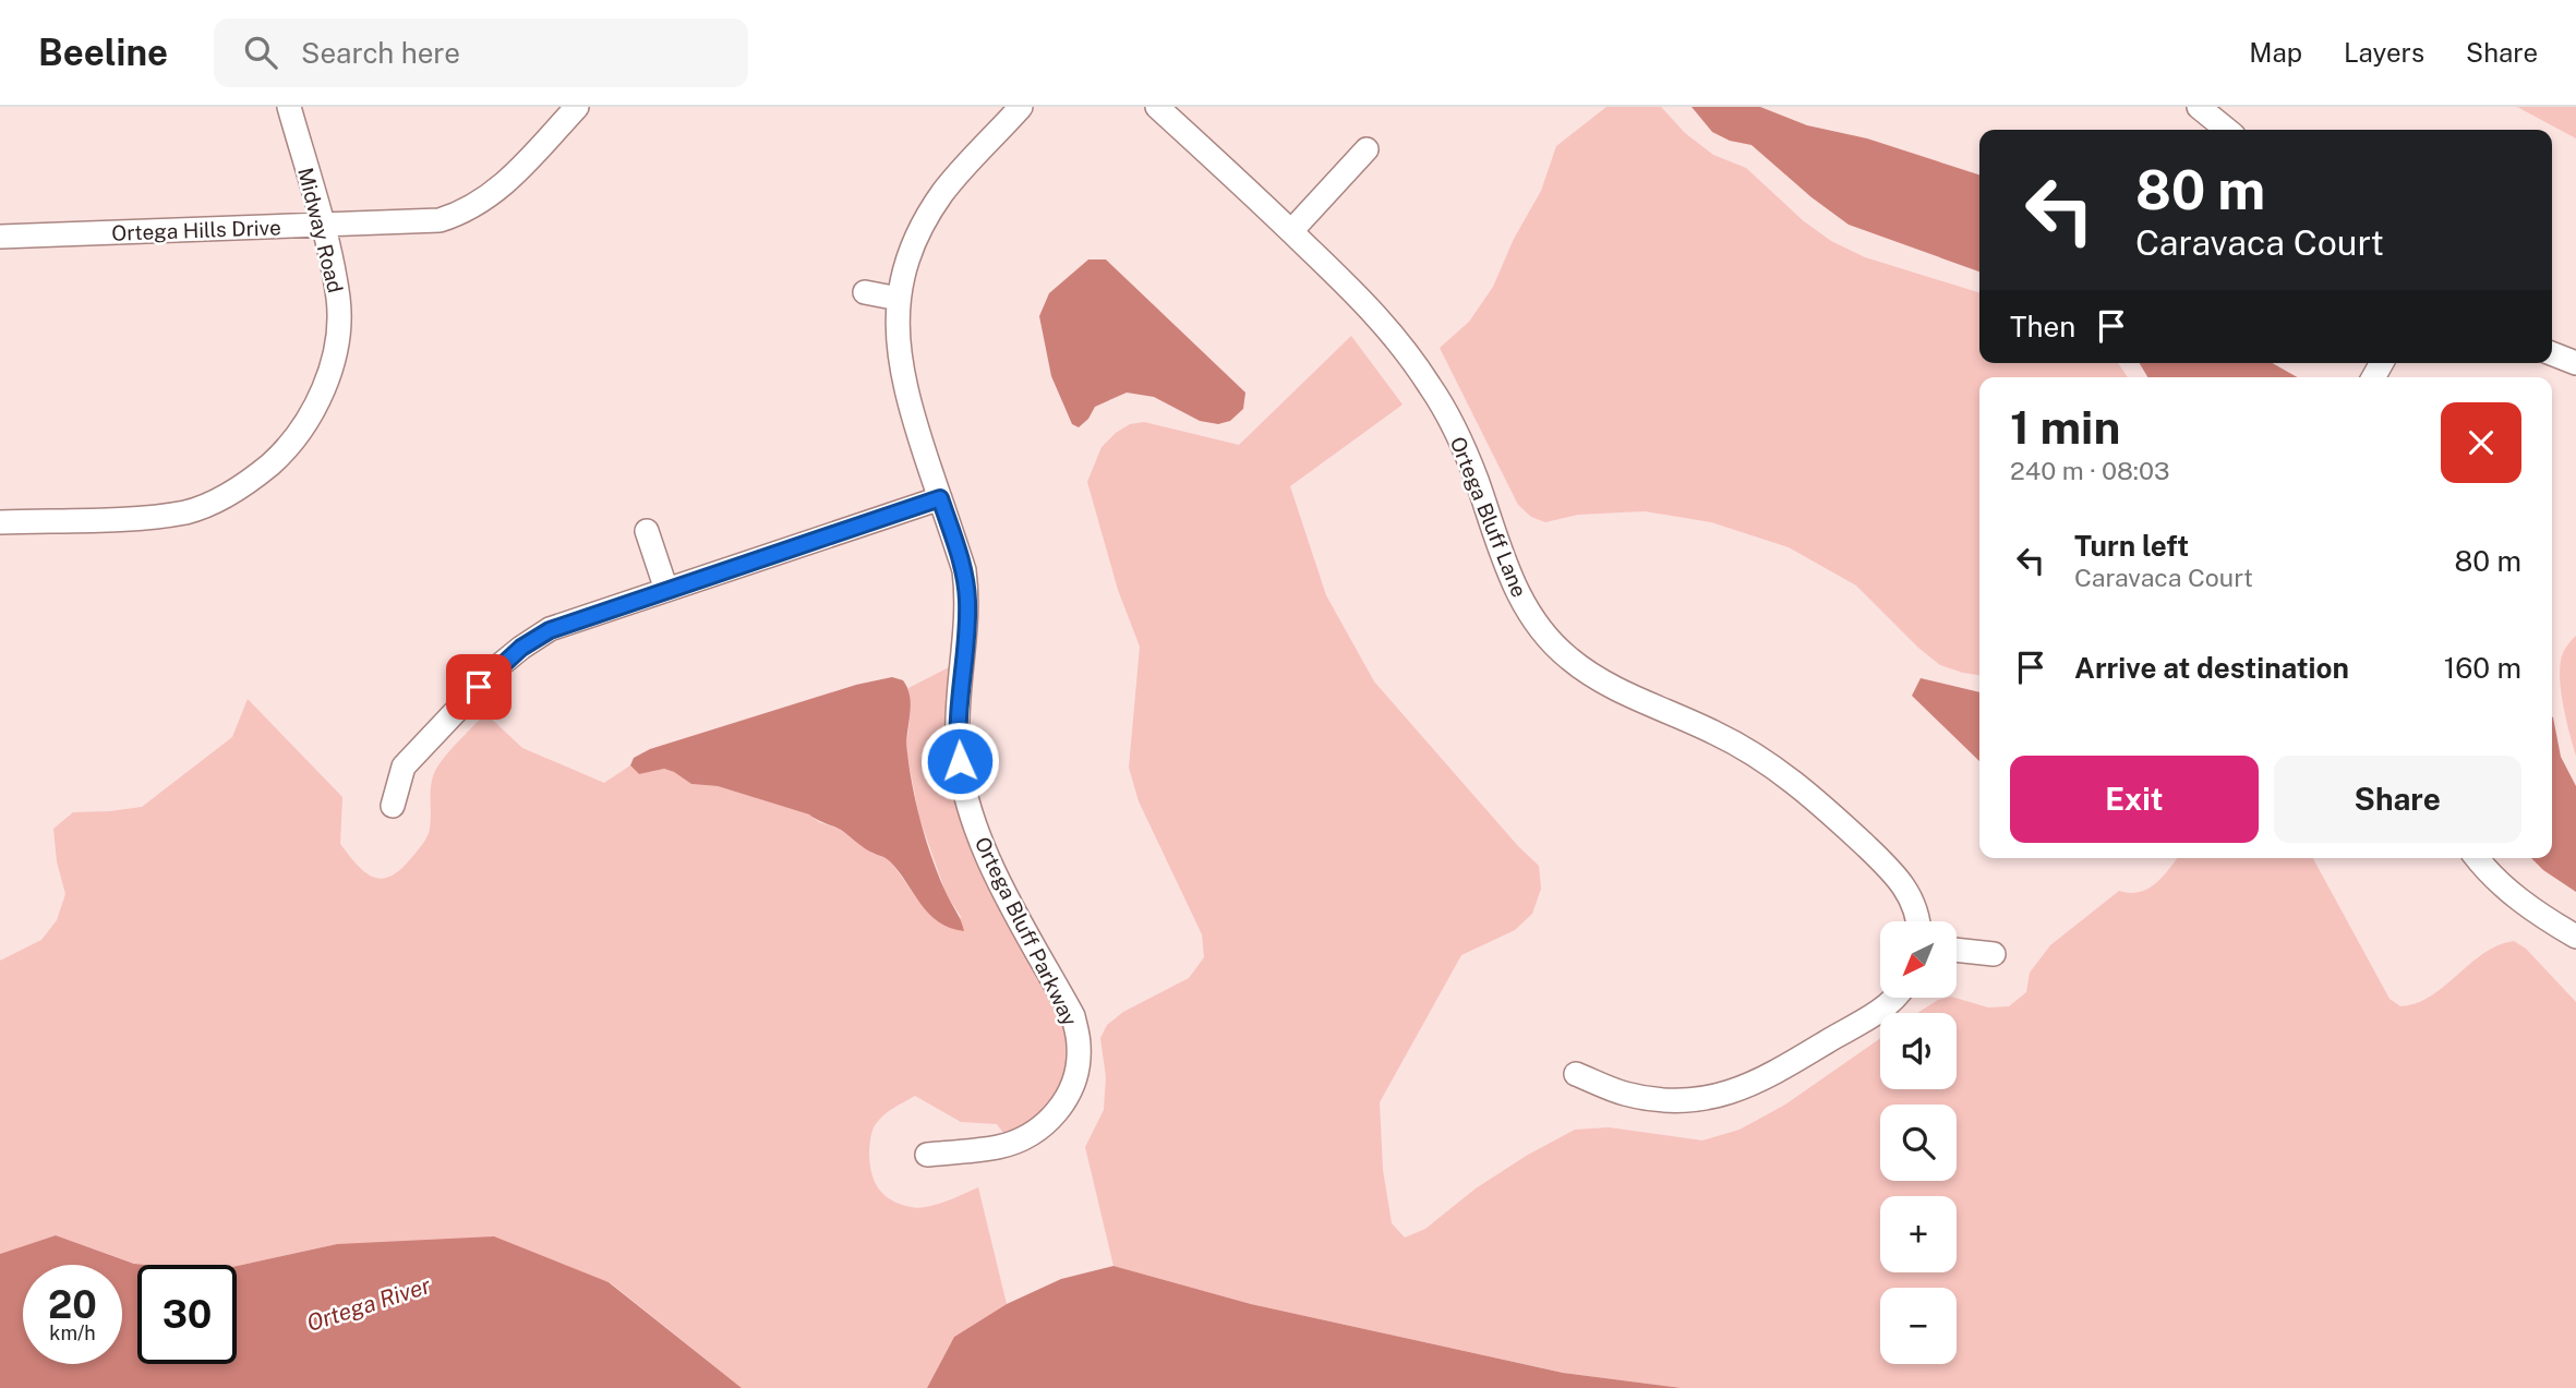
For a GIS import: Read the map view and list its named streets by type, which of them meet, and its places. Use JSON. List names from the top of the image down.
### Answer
{
  "streets": {
    "street": [
      "Ortega Hills Drive",
      "Midway Road",
      "Ortega Bluff Lane",
      "Ortega Bluff Parkway"
    ]
  },
  "crossings": [
    ["Ortega Hills Drive", "Midway Road"]
  ],
  "water": ["Ortega River"],
  "north": "bottom left",
  "page": {
    "header": "Beeline",
    "search": "Search here",
    "nav": ["Map", "Layers", "Share"],
    "turn": ["80 m", "Caravaca Court"],
    "then": "Then",
    "heading": ["1 min", "240 m · 08:03"],
    "list": [
      {
        "name": "Turn left",
        "note": "Caravaca Court",
        "value": "80 m"
      },
      {
        "name": "Arrive at destination",
        "value": "160 m"
      }
    ],
    "buttons": ["Exit", "Share"],
    "map_buttons": ["+", "−"],
    "speed": "20 km/h",
    "limit": "30"
  }
}
